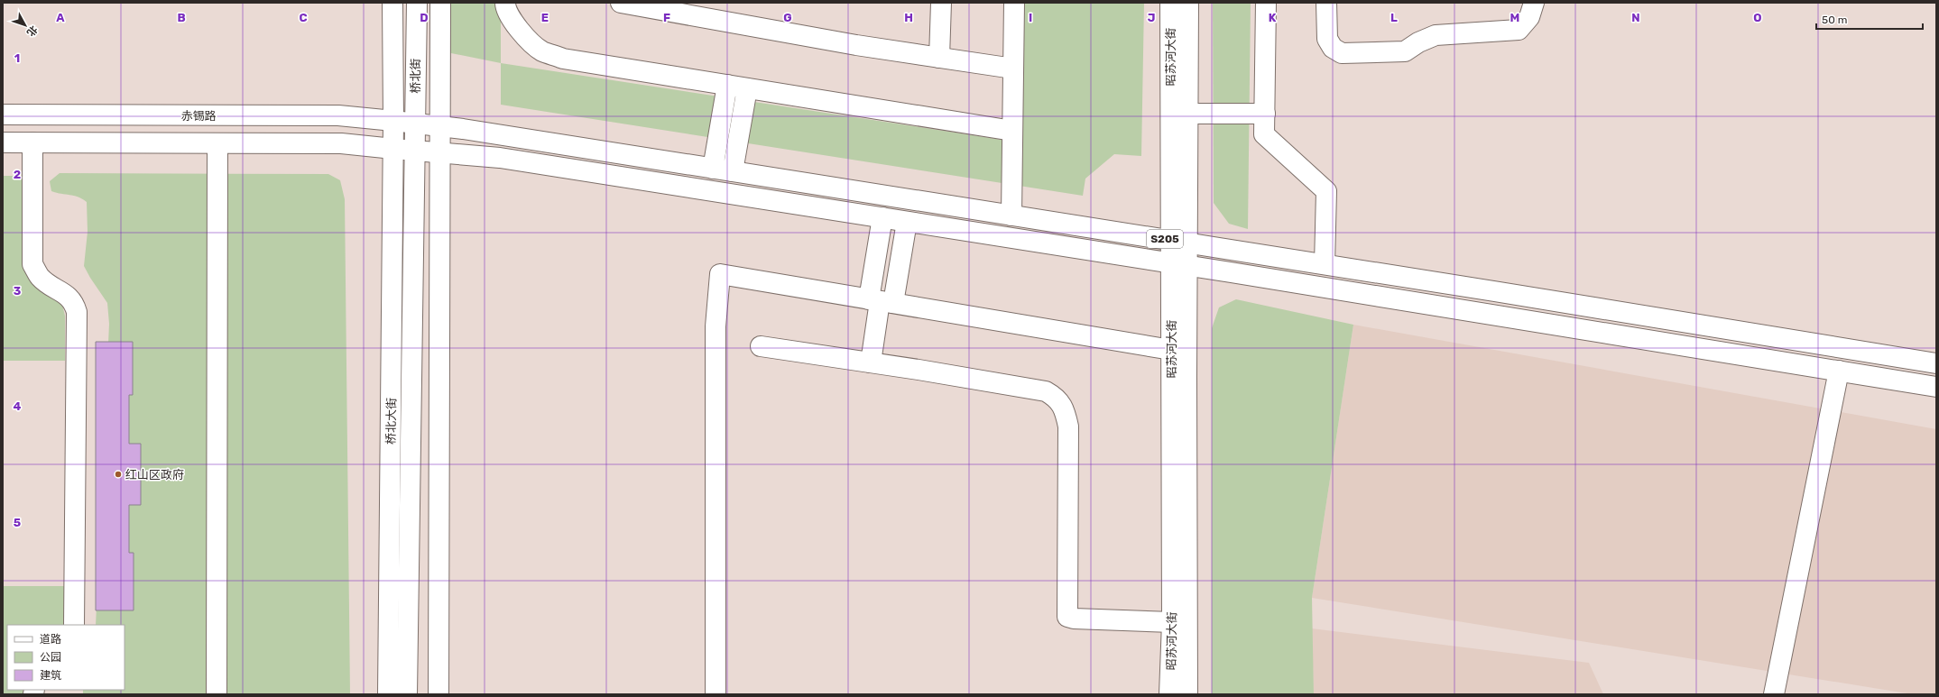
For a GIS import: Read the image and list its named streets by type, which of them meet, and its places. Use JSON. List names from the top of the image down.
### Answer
{
  "streets": {
    "main road": [
      "昭苏河大街",
      "桥北街",
      "赤锡路",
      "S205",
      "桥北大街"
    ]
  },
  "crossings": [
    ["昭苏河大街", "S205"],
    ["桥北街", "赤锡路"],
    ["桥北街", "S205"],
    ["桥北街", "桥北大街"],
    ["赤锡路", "S205"],
    ["S205", "桥北大街"]
  ],
  "places": ["红山区政府"],
  "legend": ["道路", "公园", "建筑"],
  "scale_bar": "50 m",
  "north": "bottom right",
  "grid": {
    "columns": [
      "A",
      "B",
      "C",
      "D",
      "E",
      "F",
      "G",
      "H",
      "I",
      "J",
      "K",
      "L",
      "M",
      "N",
      "O"
    ],
    "rows": [
      "1",
      "2",
      "3",
      "4",
      "5"
    ]
  }
}
